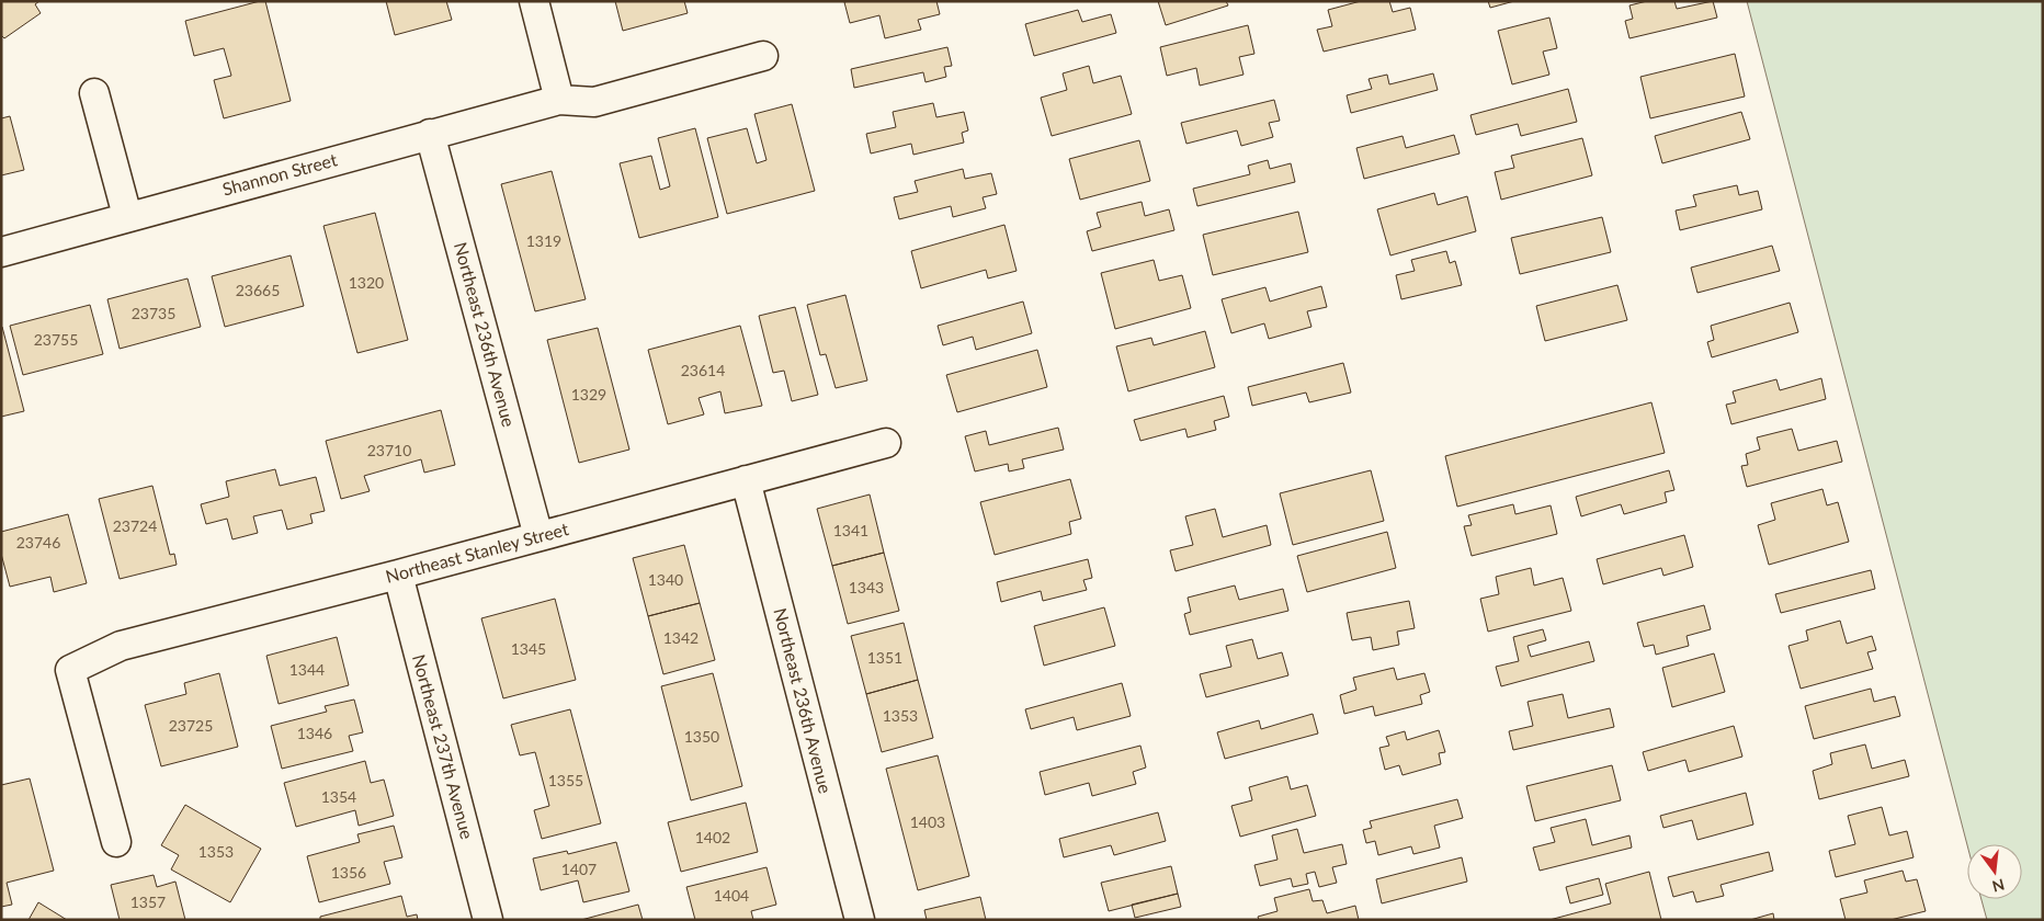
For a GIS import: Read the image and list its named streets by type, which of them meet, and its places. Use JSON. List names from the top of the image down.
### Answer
{
  "streets": {
    "street": [
      "Shannon Street",
      "Northeast 236th Avenue",
      "Northeast Stanley Street",
      "Northeast 237th Avenue"
    ]
  },
  "crossings": [
    ["Shannon Street", "Northeast 236th Avenue"],
    ["Northeast 236th Avenue", "Northeast Stanley Street"],
    ["Northeast Stanley Street", "Northeast 237th Avenue"]
  ],
  "house_numbers": [
    "1319",
    "1320",
    "23665",
    "23735",
    "23755",
    "23614",
    "1329",
    "23710",
    "23724",
    "1341",
    "23746",
    "1340",
    "1343",
    "1342",
    "1345",
    "1351",
    "1344",
    "1353",
    "23725",
    "1346",
    "1350",
    "1355",
    "1354",
    "1403",
    "1402",
    "1353",
    "1407",
    "1356",
    "1404",
    "1357"
  ],
  "north": "bottom"
}
